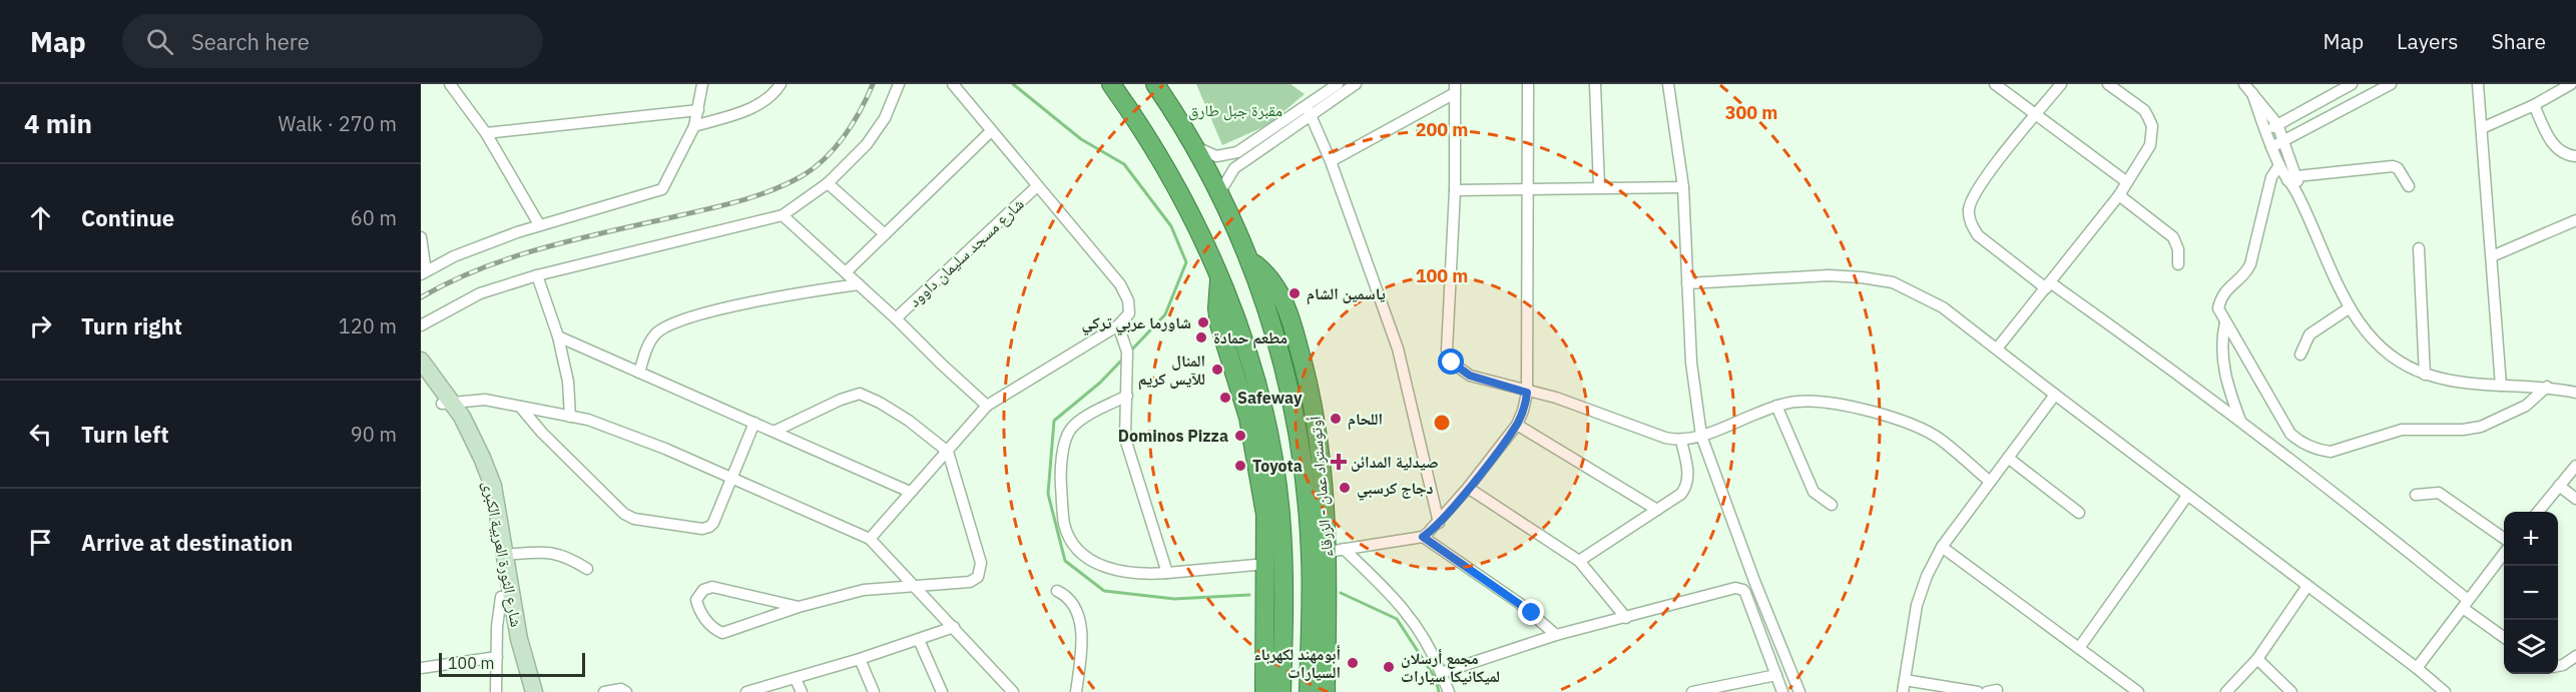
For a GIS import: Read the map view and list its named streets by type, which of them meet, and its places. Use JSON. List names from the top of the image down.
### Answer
{
  "streets": {
    "highway": ["أوتوستراد عمان - الزرقاء"],
    "main road": ["شارع الثورة العربية الكبرى"],
    "street": ["شارع مسجد سليمان داوود"]
  },
  "parks": ["مقبرة جبل طارق"],
  "places": {
    "other": [
      "ياسمين الشام",
      "شاورما عربي تركي",
      "مطعم حمادة",
      "المنال للآيس كريم",
      "Safeway",
      "اللحام",
      "Dominos Pizza",
      "Toyota",
      "دجاج كرسبي",
      "أبومهند لكهرباء السيارات",
      "مجمع أرسلان لميكانيكا سيارات"
    ],
    "health": ["صيدلية المدائن"]
  },
  "scale_bar": "100 m",
  "page": {
    "header": "Map",
    "search": "Search here",
    "nav": ["Map", "Layers", "Share"],
    "heading": ["4 min", "Walk · 270 m"],
    "list": [
      ["Continue", "60 m"],
      ["Turn right", "120 m"],
      ["Turn left", "90 m"],
      "Arrive at destination"
    ],
    "map_buttons": ["+", "−"],
    "scale": "100 m"
  },
  "rings": ["300 m", "200 m", "100 m"]
}
